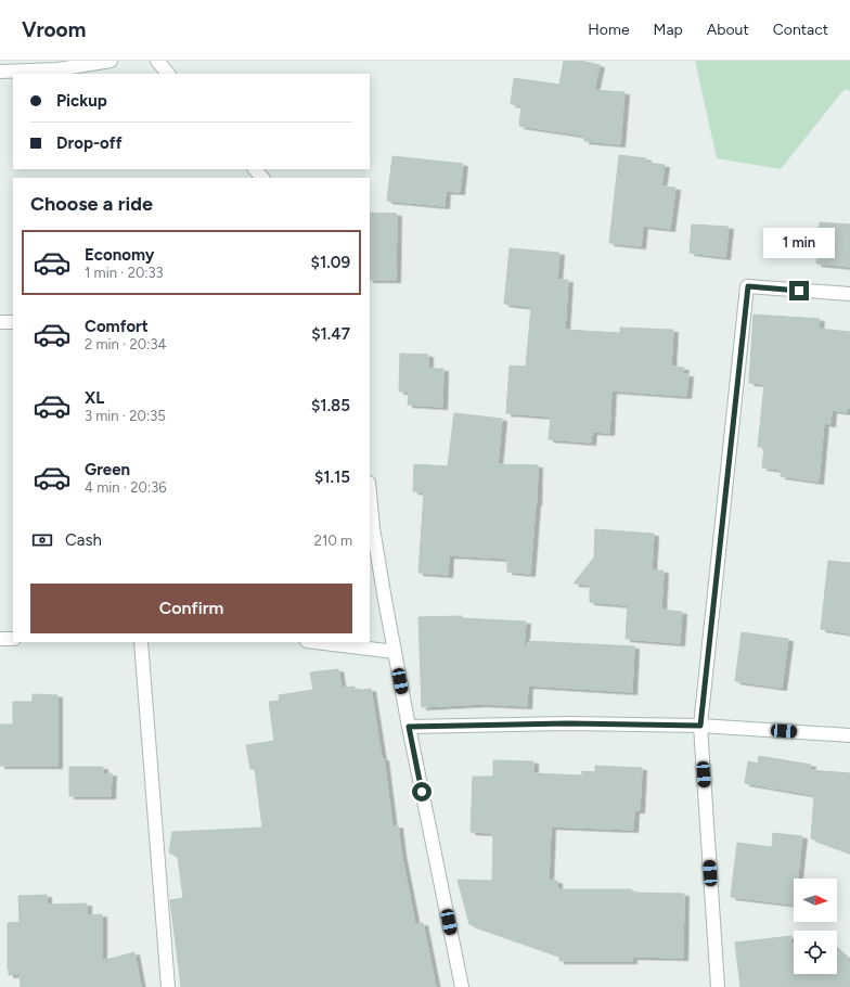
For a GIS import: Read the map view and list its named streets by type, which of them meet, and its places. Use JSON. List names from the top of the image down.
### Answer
{
  "north": "right",
  "page": {
    "header": "Vroom",
    "nav": [
      "Home",
      "Map",
      "About",
      "Contact"
    ],
    "banner": ["Pickup", "Drop-off"],
    "heading": "Choose a ride",
    "bubble": "1 min",
    "list": [
      {
        "name": "Economy",
        "note": "1 min · 20:33",
        "value": "$1.09"
      },
      {
        "name": "Comfort",
        "note": "2 min · 20:34",
        "value": "$1.47"
      },
      {
        "name": "XL",
        "note": "3 min · 20:35",
        "value": "$1.85"
      },
      {
        "name": "Green",
        "note": "4 min · 20:36",
        "value": "$1.15"
      }
    ],
    "pay": ["Cash", "210 m"],
    "buttons": "Confirm"
  }
}
